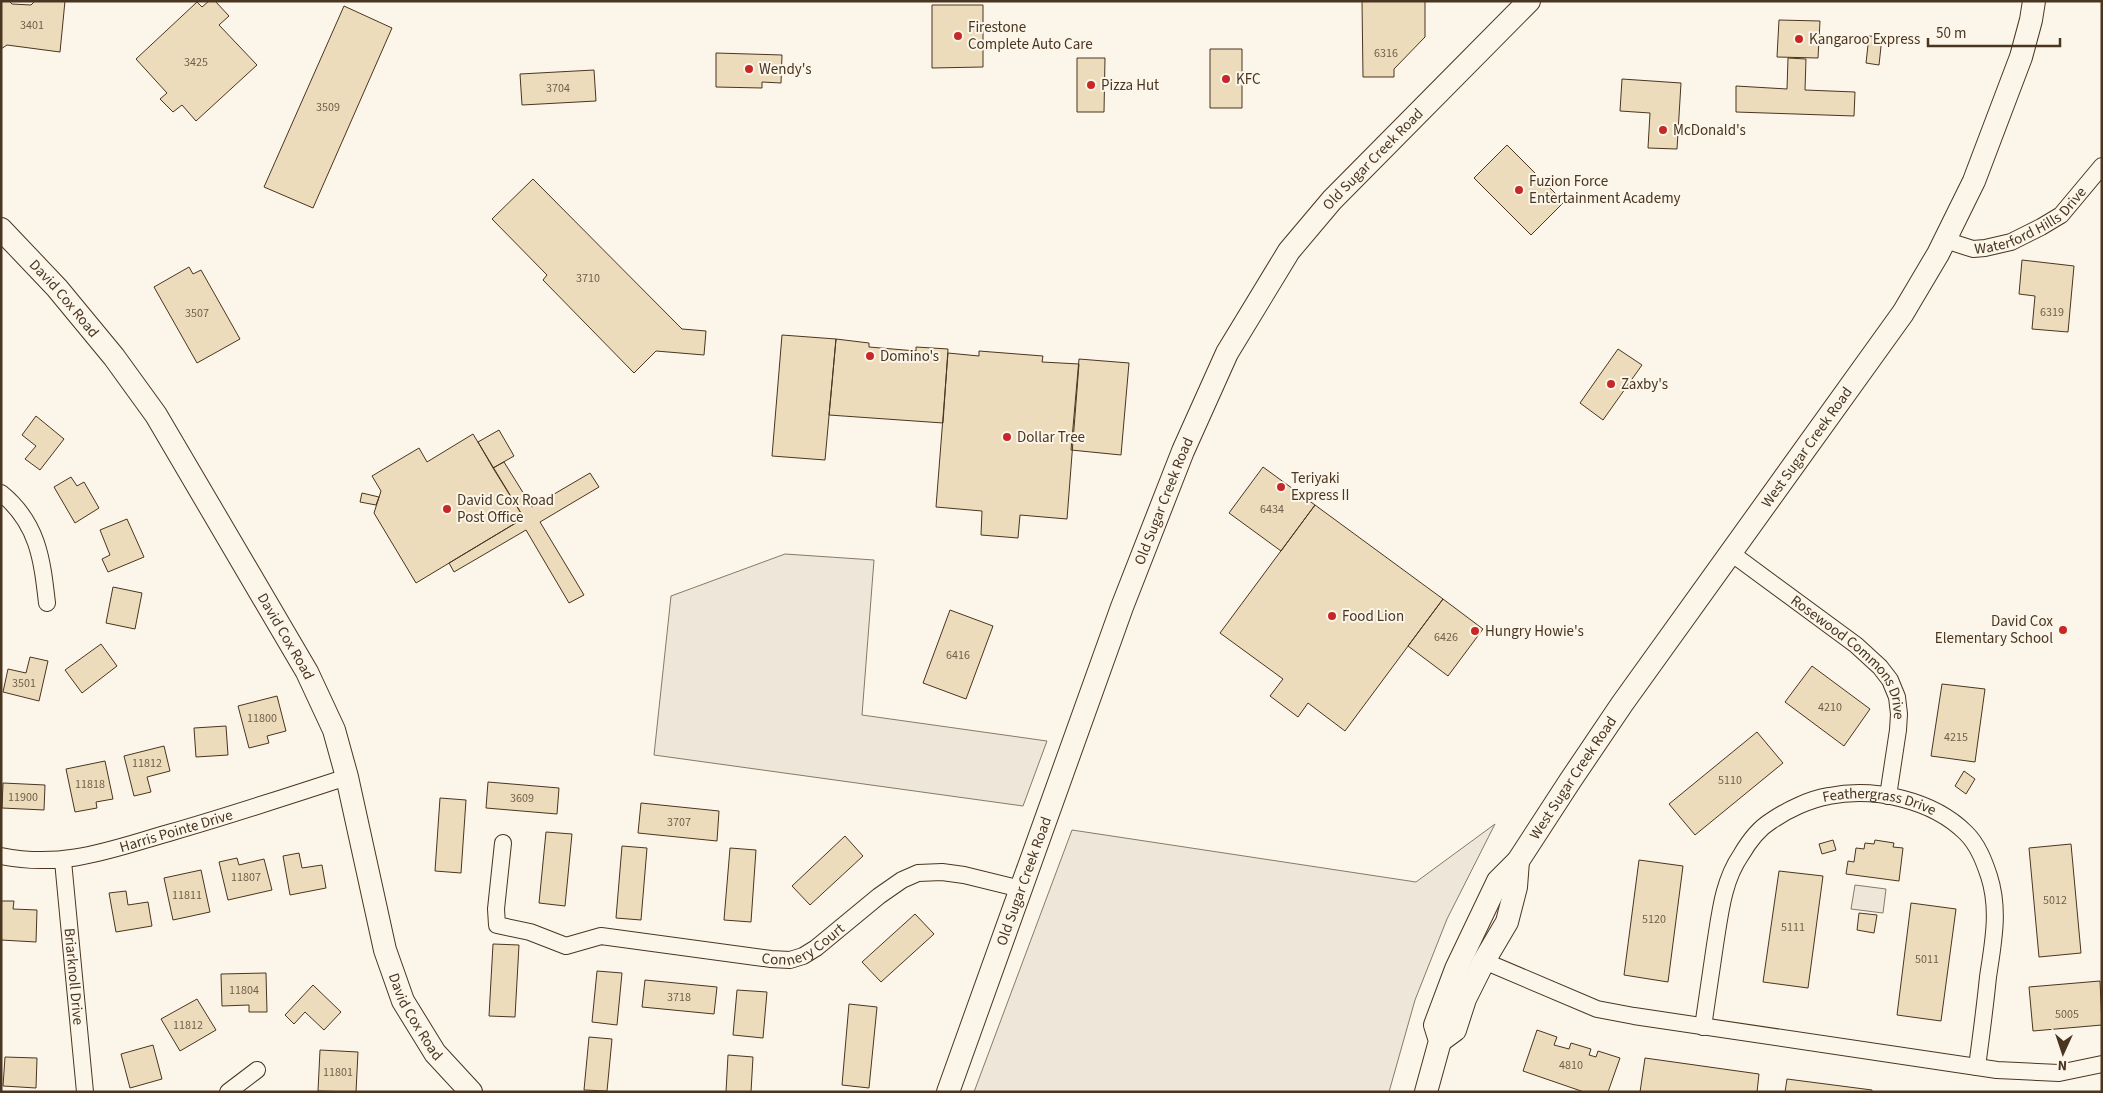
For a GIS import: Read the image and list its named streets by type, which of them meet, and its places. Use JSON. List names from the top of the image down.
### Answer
{
  "streets": {
    "main road": ["Old Sugar Creek Road", "David Cox Road", "West Sugar Creek Road"],
    "street": [
      "Waterford Hills Drive",
      "Rosewood Commons Drive",
      "Feathergrass Drive",
      "Harris Pointe Drive",
      "Connery Court",
      "Briarknoll Drive"
    ]
  },
  "crossings": [
    ["Old Sugar Creek Road", "Connery Court"],
    ["Waterford Hills Drive", "West Sugar Creek Road"],
    ["David Cox Road", "Harris Pointe Drive"],
    ["West Sugar Creek Road", "Rosewood Commons Drive"],
    ["Rosewood Commons Drive", "Feathergrass Drive"],
    ["Harris Pointe Drive", "Briarknoll Drive"]
  ],
  "places": [
    "Firestone Complete Auto Care",
    "Kangaroo Express",
    "Wendy's",
    "KFC",
    "Pizza Hut",
    "McDonald's",
    "Fuzion Force Entertainment Academy",
    "Domino's",
    "Zaxby's",
    "Dollar Tree",
    "Teriyaki Express II",
    "David Cox Road Post Office",
    "Food Lion",
    "David Cox Elementary School",
    "Hungry Howie's"
  ],
  "house_numbers": [
    "3401",
    "6316",
    "3425",
    "3704",
    "3509",
    "3710",
    "6319",
    "3507",
    "6434",
    "6426",
    "6416",
    "3501",
    "4210",
    "11800",
    "4215",
    "11812",
    "5110",
    "11818",
    "11900",
    "3609",
    "3707",
    "11807",
    "11811",
    "5012",
    "5120",
    "5111",
    "5011",
    "11804",
    "3718",
    "5005",
    "11812",
    "4810",
    "11801"
  ],
  "scale_bar": "50 m",
  "north": "bottom"
}
